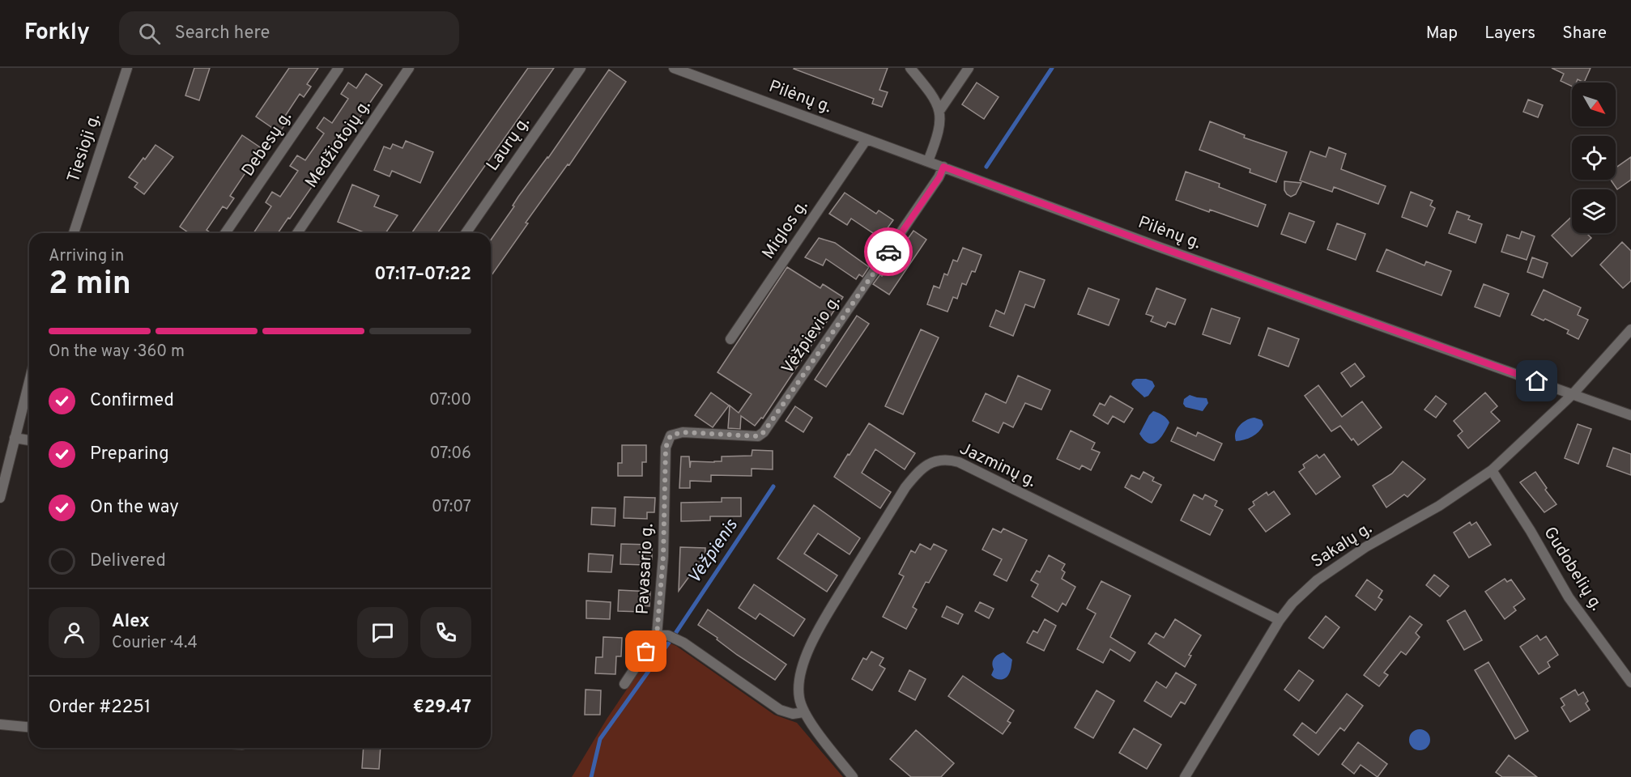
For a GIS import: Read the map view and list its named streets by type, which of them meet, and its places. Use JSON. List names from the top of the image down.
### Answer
{
  "streets": {
    "street": [
      "Pilėnų g.",
      "Debesų g.",
      "Medžiotojų g.",
      "Laurų g.",
      "Tiesioji g.",
      "Miglos g.",
      "Vėžpievio g.",
      "Jazminų g.",
      "Sakalų g.",
      "Pavasario g.",
      "Gudobelių g."
    ]
  },
  "crossings": [
    ["Pilėnų g.", "Miglos g."],
    ["Pilėnų g.", "Vėžpievio g."],
    ["Pilėnų g.", "Sakalų g."],
    ["Vėžpievio g.", "Pavasario g."],
    ["Jazminų g.", "Sakalų g."],
    ["Sakalų g.", "Gudobelių g."]
  ],
  "water": ["Vėžpienis"],
  "north": "bottom right",
  "page": {
    "header": "Forkly",
    "search": "Search here",
    "nav": ["Map", "Layers", "Share"],
    "heading": ["2 min", "Arriving in", "07:17–07:22"],
    "panel": [
      "Alex",
      "Courier · 4.4",
      "Order #2251",
      "€29.47"
    ],
    "bar": "On the way · 360 m",
    "list": [
      ["Confirmed", "07:00"],
      ["Preparing", "07:06"],
      ["On the way", "07:07"],
      "Delivered"
    ]
  }
}
